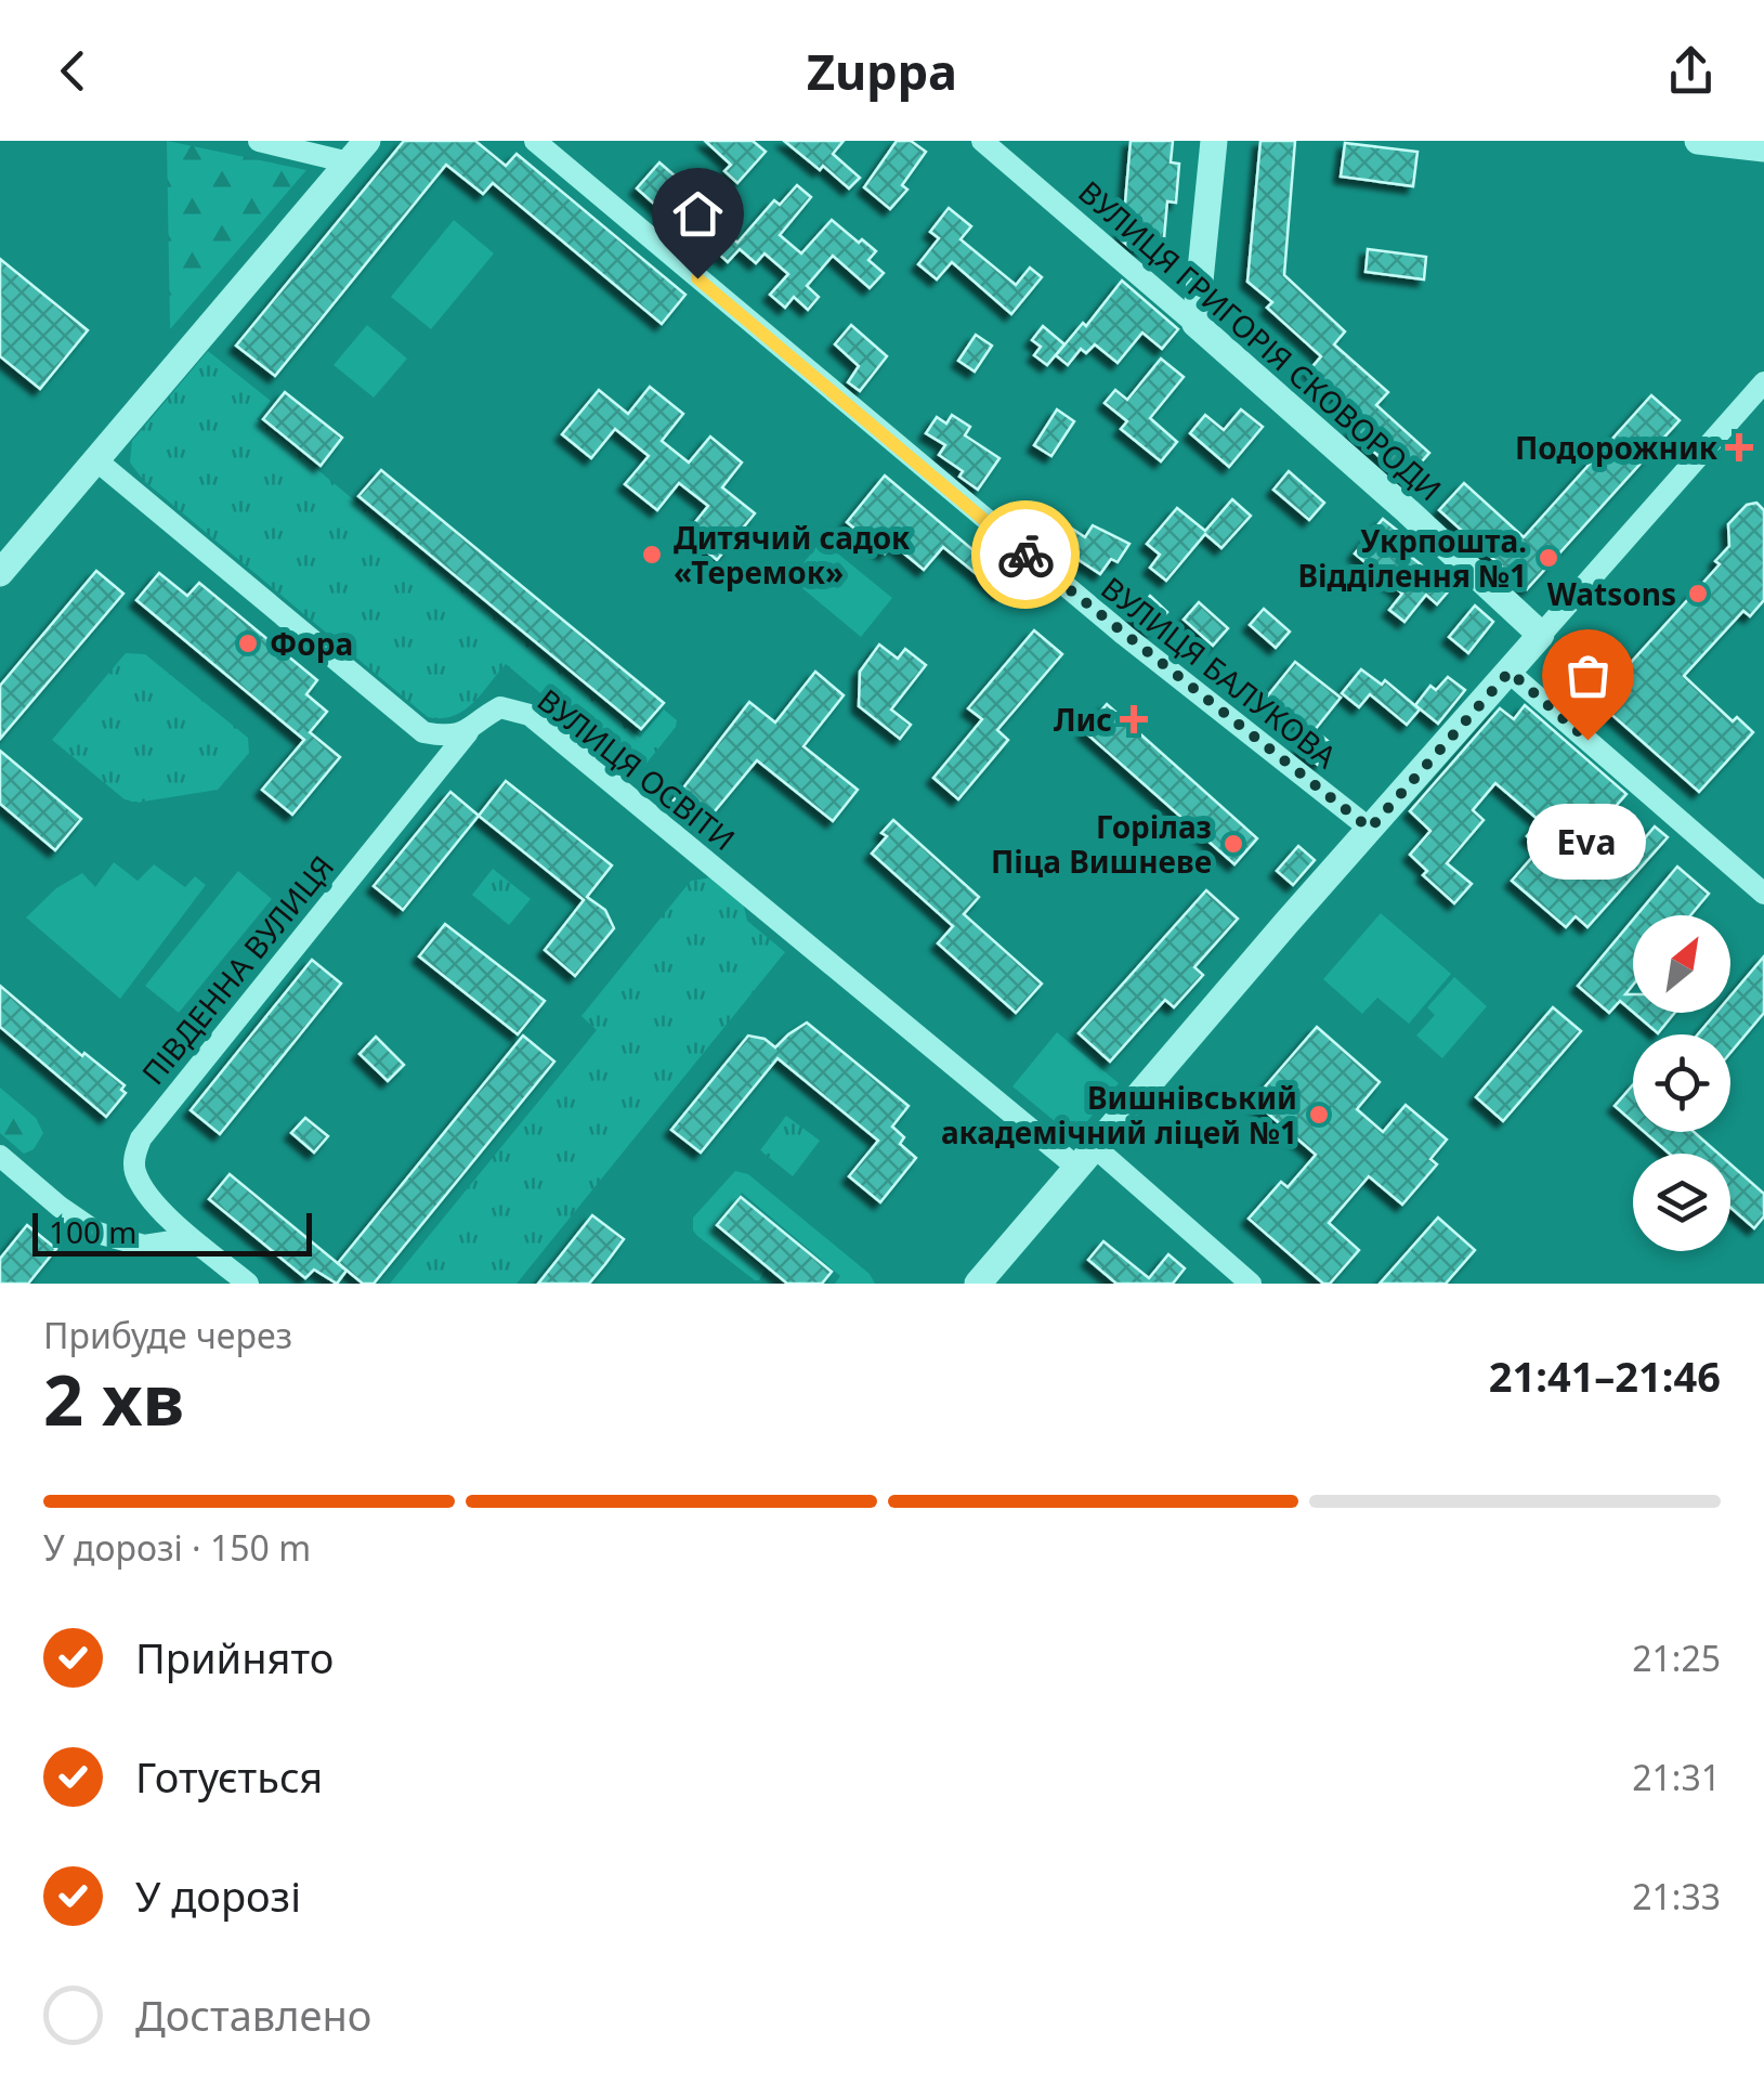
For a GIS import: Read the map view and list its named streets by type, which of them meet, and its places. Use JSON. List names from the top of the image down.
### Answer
{
  "streets": {
    "street": [
      "ВУЛИЦЯ ГРИГОРІЯ СКОВОРОДИ",
      "ВУЛИЦЯ БАЛУКОВА",
      "ВУЛИЦЯ ОСВІТИ",
      "ПІВДЕННА ВУЛИЦЯ"
    ]
  },
  "crossings": [
    ["ВУЛИЦЯ ОСВІТИ", "ПІВДЕННА ВУЛИЦЯ"]
  ],
  "places": {
    "health": ["Подорожник", "Лис"],
    "other": [
      "Дитячий садок «Теремок»",
      "Укрпошта. Відділення №1",
      "Watsons",
      "Фора",
      "Eva",
      "Горілаз Піца Вишневе",
      "Вишнівський академічний ліцей №1"
    ]
  },
  "scale_bar": "100 m",
  "north": "top right",
  "page": {
    "header": "Zuppa",
    "bubble": "Eva",
    "scale": "100 m",
    "heading": ["2 хв", "Прибуде через", "21:41–21:46"],
    "bar": "У дорозі · 150 m",
    "list": [
      ["Прийнято", "21:25"],
      ["Готується", "21:31"],
      ["У дорозі", "21:33"],
      "Доставлено"
    ]
  }
}
